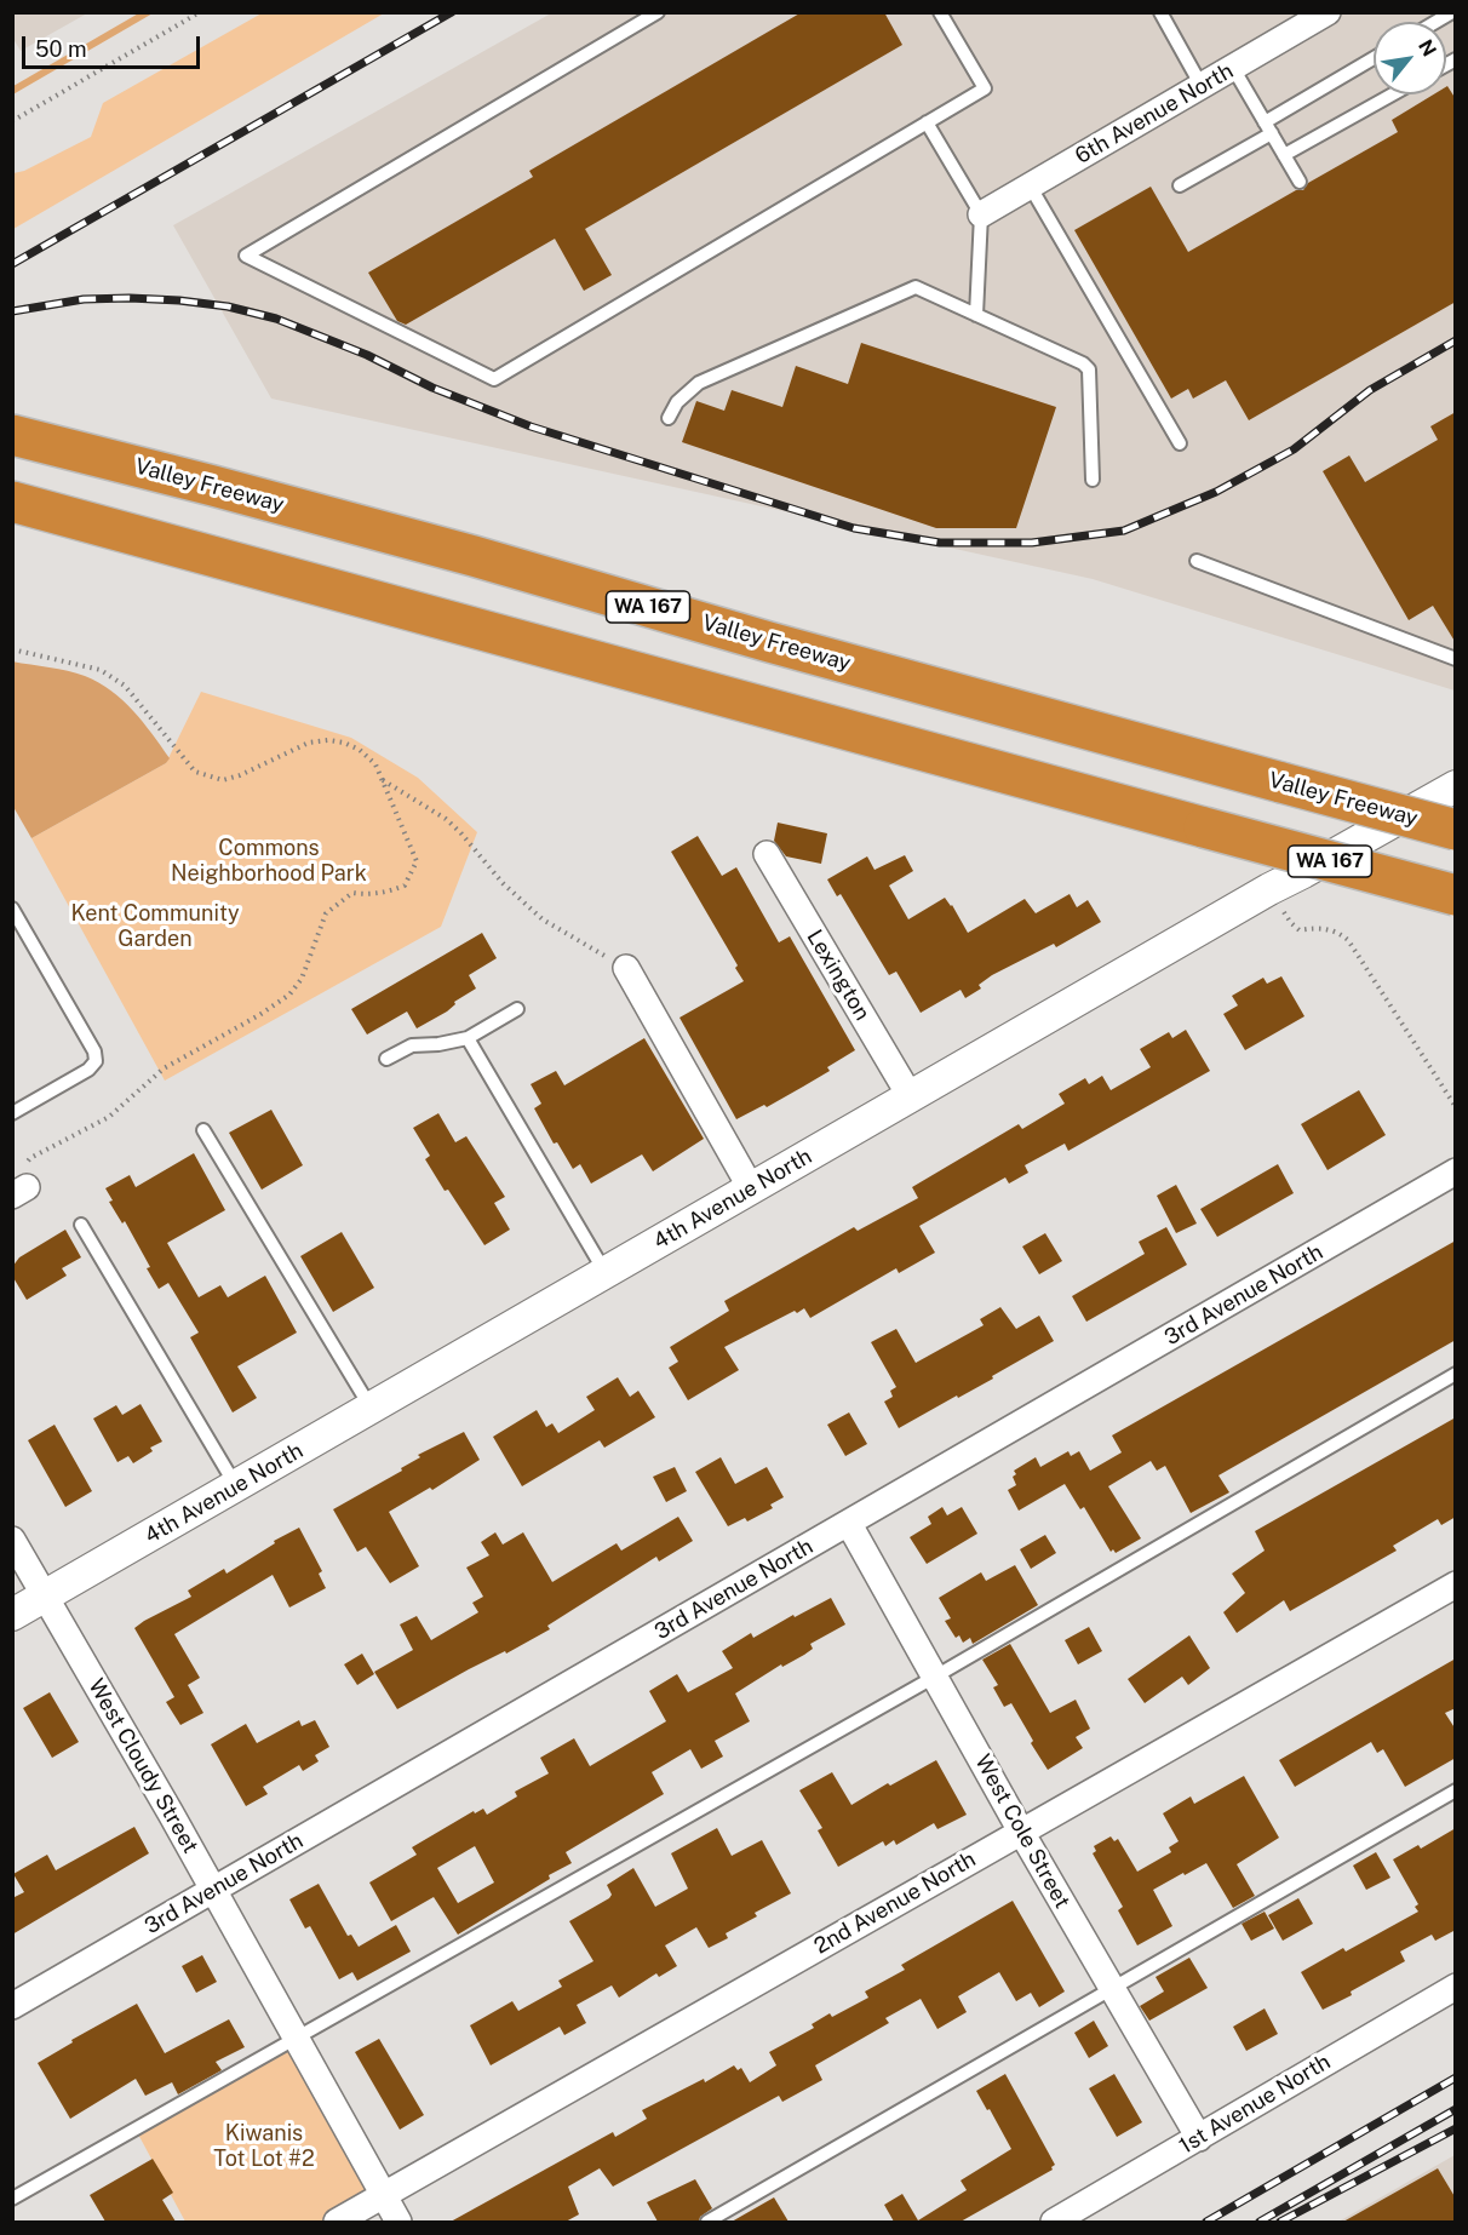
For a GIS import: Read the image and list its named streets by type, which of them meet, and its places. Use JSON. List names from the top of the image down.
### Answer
{
  "streets": {
    "highway": ["Valley Freeway", "WA 167"],
    "street": [
      "6th Avenue North",
      "Lexington",
      "4th Avenue North",
      "3rd Avenue North",
      "West Cloudy Street",
      "West Cole Street",
      "2nd Avenue North",
      "1st Avenue North"
    ]
  },
  "crossings": [
    ["Lexington", "4th Avenue North"],
    ["4th Avenue North", "West Cloudy Street"],
    ["3rd Avenue North", "West Cloudy Street"],
    ["3rd Avenue North", "West Cole Street"],
    ["West Cloudy Street", "2nd Avenue North"],
    ["West Cole Street", "2nd Avenue North"],
    ["West Cole Street", "1st Avenue North"]
  ],
  "parks": ["Commons Neighborhood Park", "Kent Community Garden", "Kiwanis Tot Lot #2"],
  "scale_bar": "50 m",
  "north": "top right"
}
